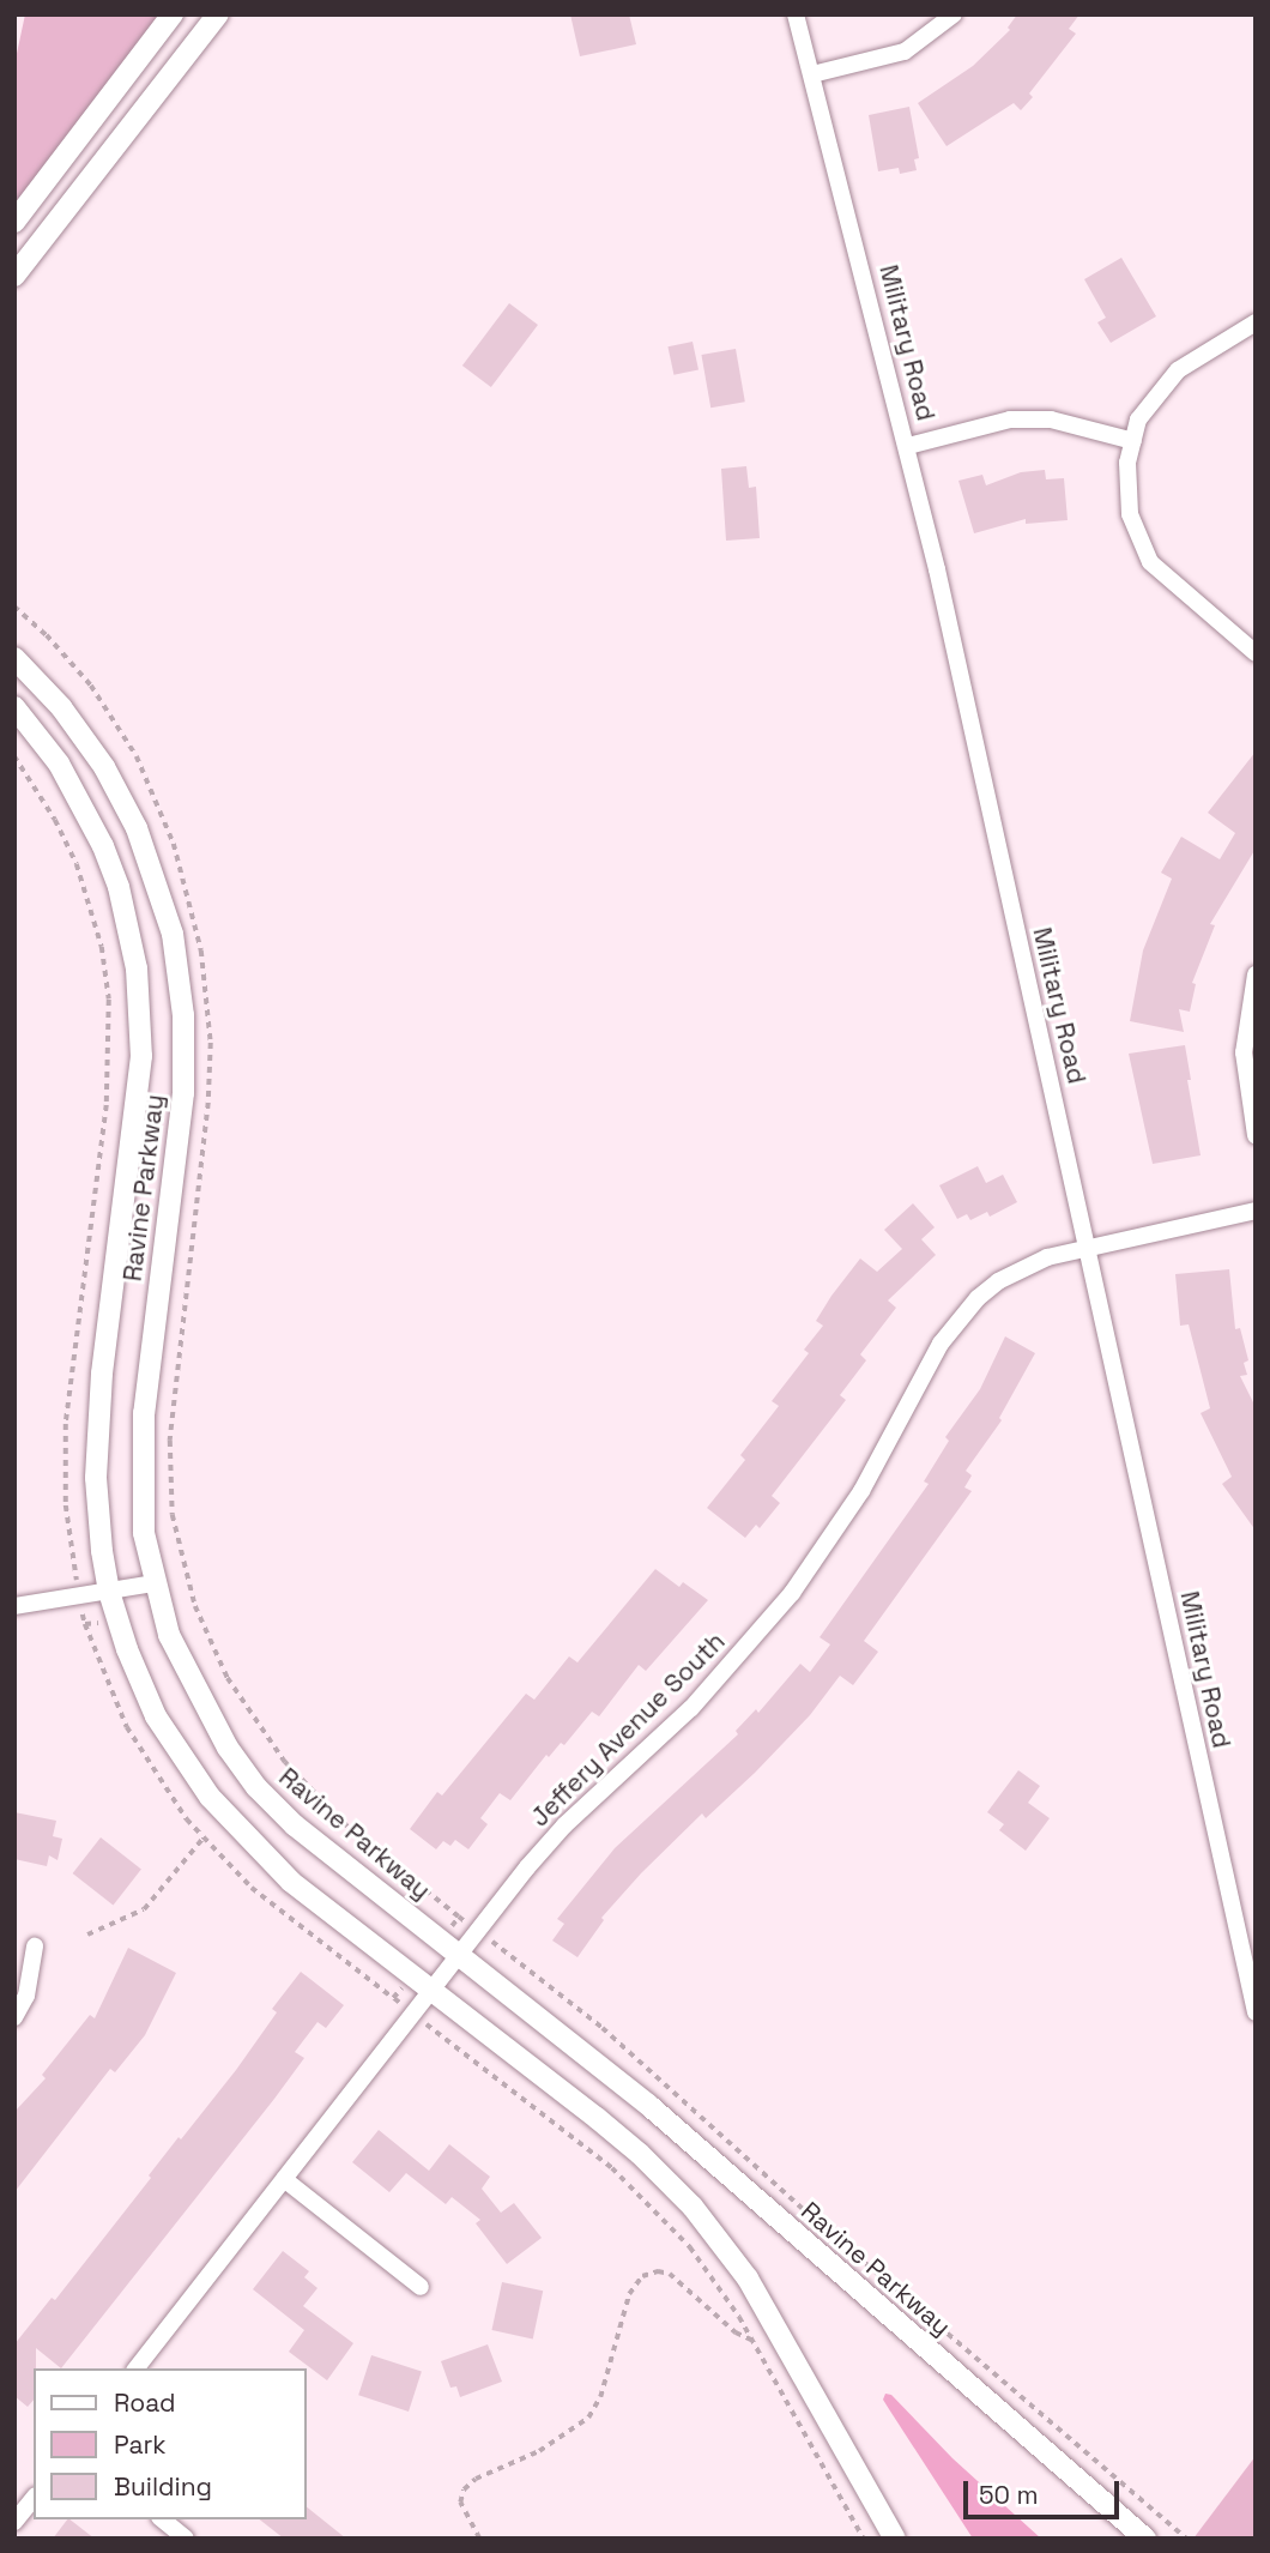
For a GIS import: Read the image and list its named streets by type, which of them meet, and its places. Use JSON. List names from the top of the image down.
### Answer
{
  "streets": {
    "street": ["Military Road", "Ravine Parkway", "Jeffery Avenue South"]
  },
  "crossings": [
    ["Military Road", "Jeffery Avenue South"],
    ["Ravine Parkway", "Jeffery Avenue South"]
  ],
  "legend": ["Road", "Park", "Building"],
  "scale_bar": "50 m"
}
